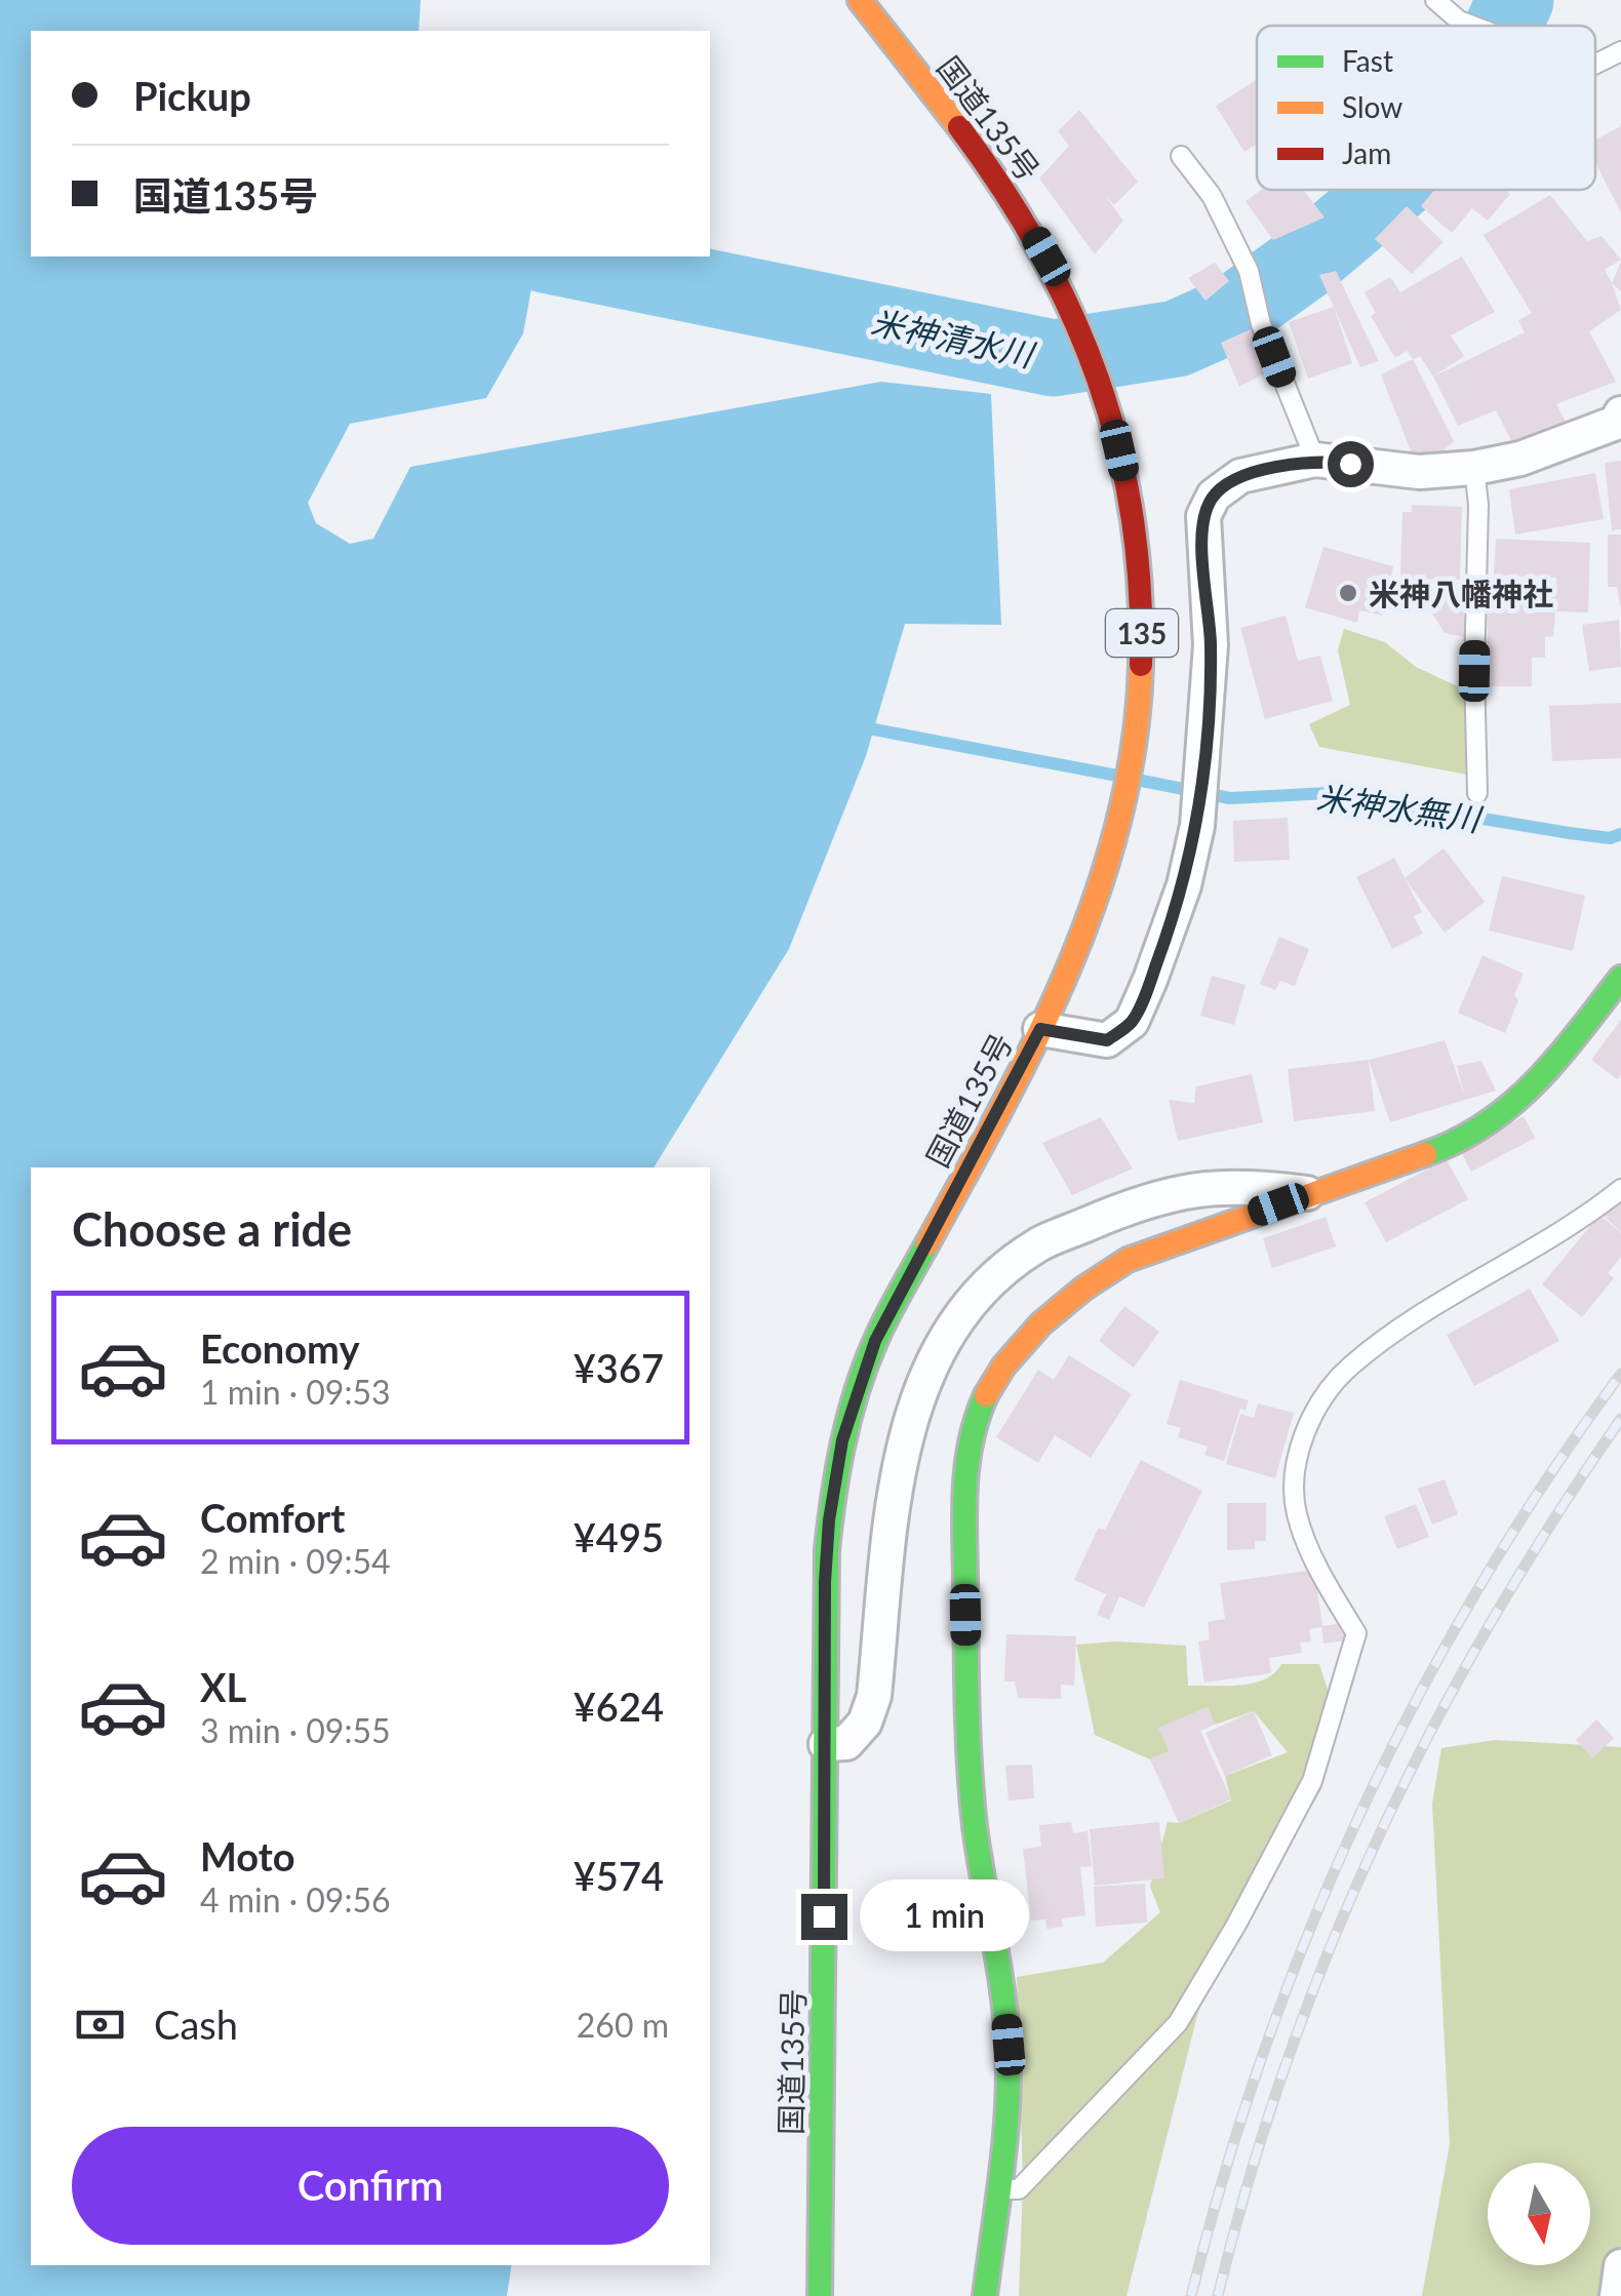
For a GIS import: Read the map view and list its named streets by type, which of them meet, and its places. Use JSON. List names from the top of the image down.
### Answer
{
  "streets": {
    "main road": ["国道135号", "135"]
  },
  "water": ["米神清水川", "米神水無川"],
  "places": ["米神八幡神社"],
  "legend": ["Fast", "Slow", "Jam"],
  "north": "bottom",
  "page": {
    "banner": ["Pickup", "国道135号"],
    "heading": "Choose a ride",
    "list": [
      {
        "name": "Economy",
        "note": "1 min · 09:53",
        "value": "¥367"
      },
      {
        "name": "Comfort",
        "note": "2 min · 09:54",
        "value": "¥495"
      },
      {
        "name": "XL",
        "note": "3 min · 09:55",
        "value": "¥624"
      },
      {
        "name": "Moto",
        "note": "4 min · 09:56",
        "value": "¥574"
      }
    ],
    "bubble": "1 min",
    "pay": ["Cash", "260 m"],
    "buttons": "Confirm"
  }
}
